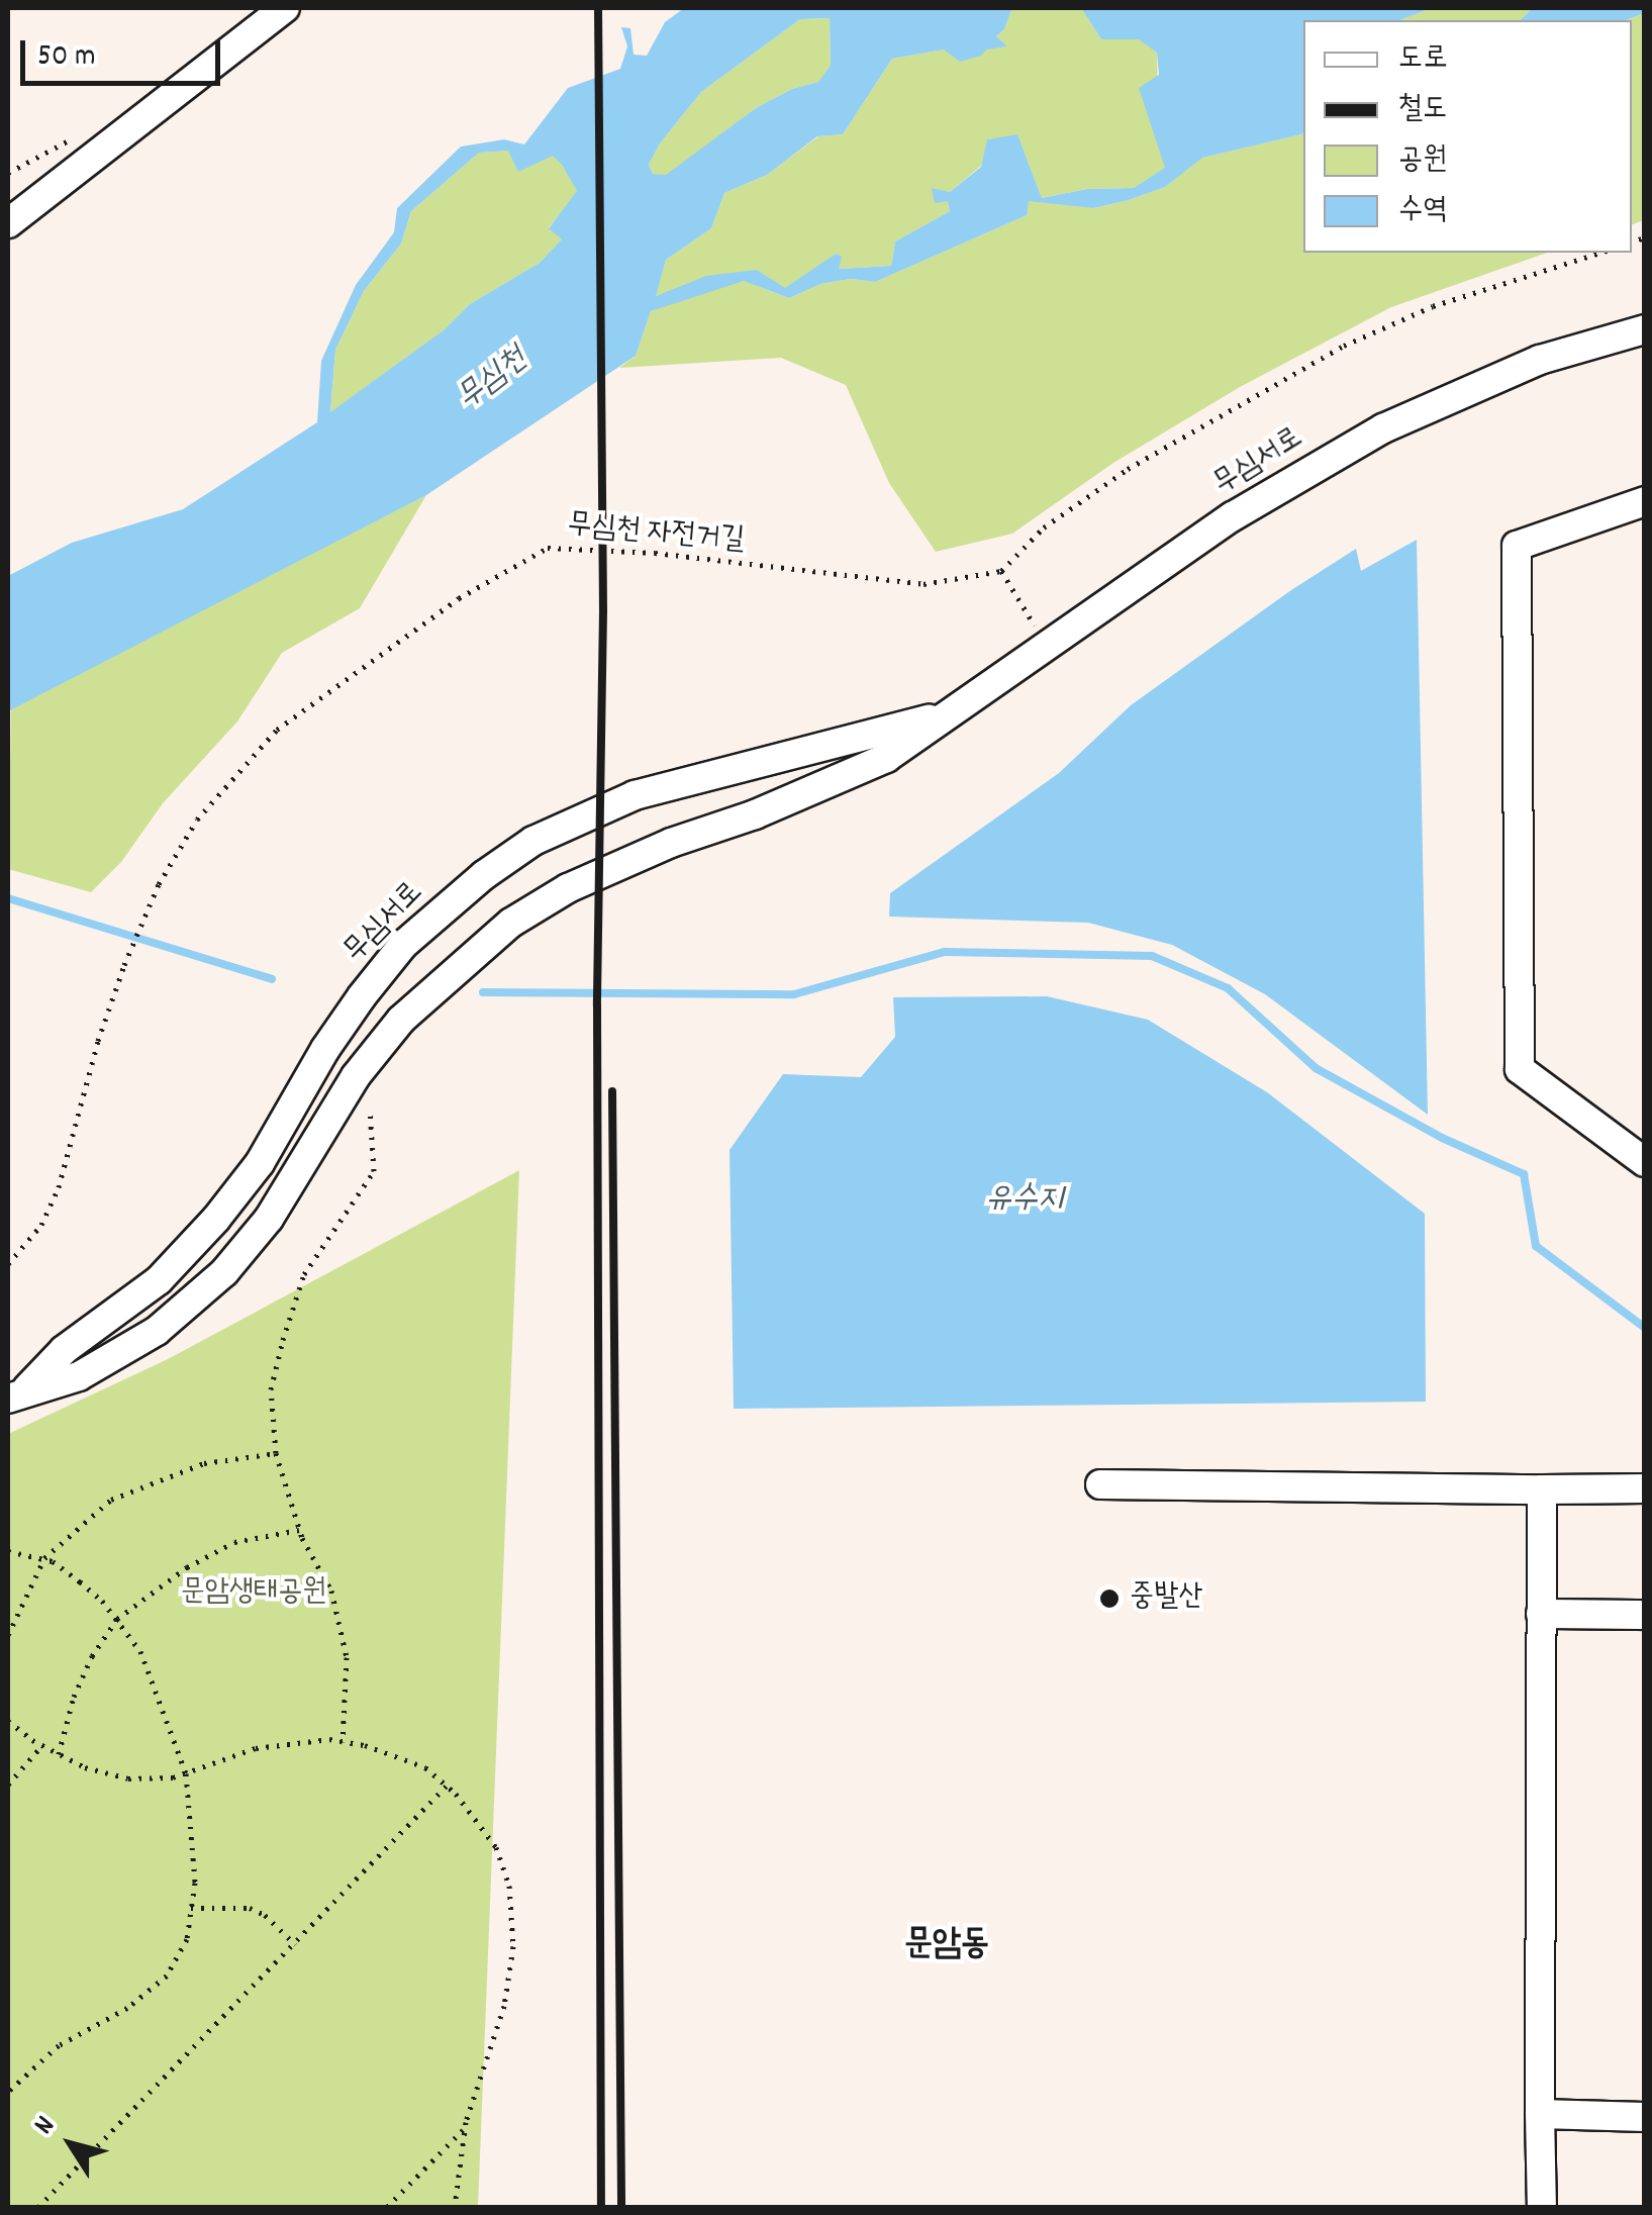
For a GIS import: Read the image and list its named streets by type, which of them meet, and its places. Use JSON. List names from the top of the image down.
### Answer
{
  "streets": {
    "street": ["무심서로"],
    "path": ["무심천 자전거길"]
  },
  "districts": ["문암동"],
  "water": ["무심천", "유수지"],
  "parks": ["문암생태공원"],
  "places": ["중발산"],
  "legend": [
    "도로",
    "철도",
    "공원",
    "수역"
  ],
  "scale_bar": "50 m",
  "north": "top left"
}
